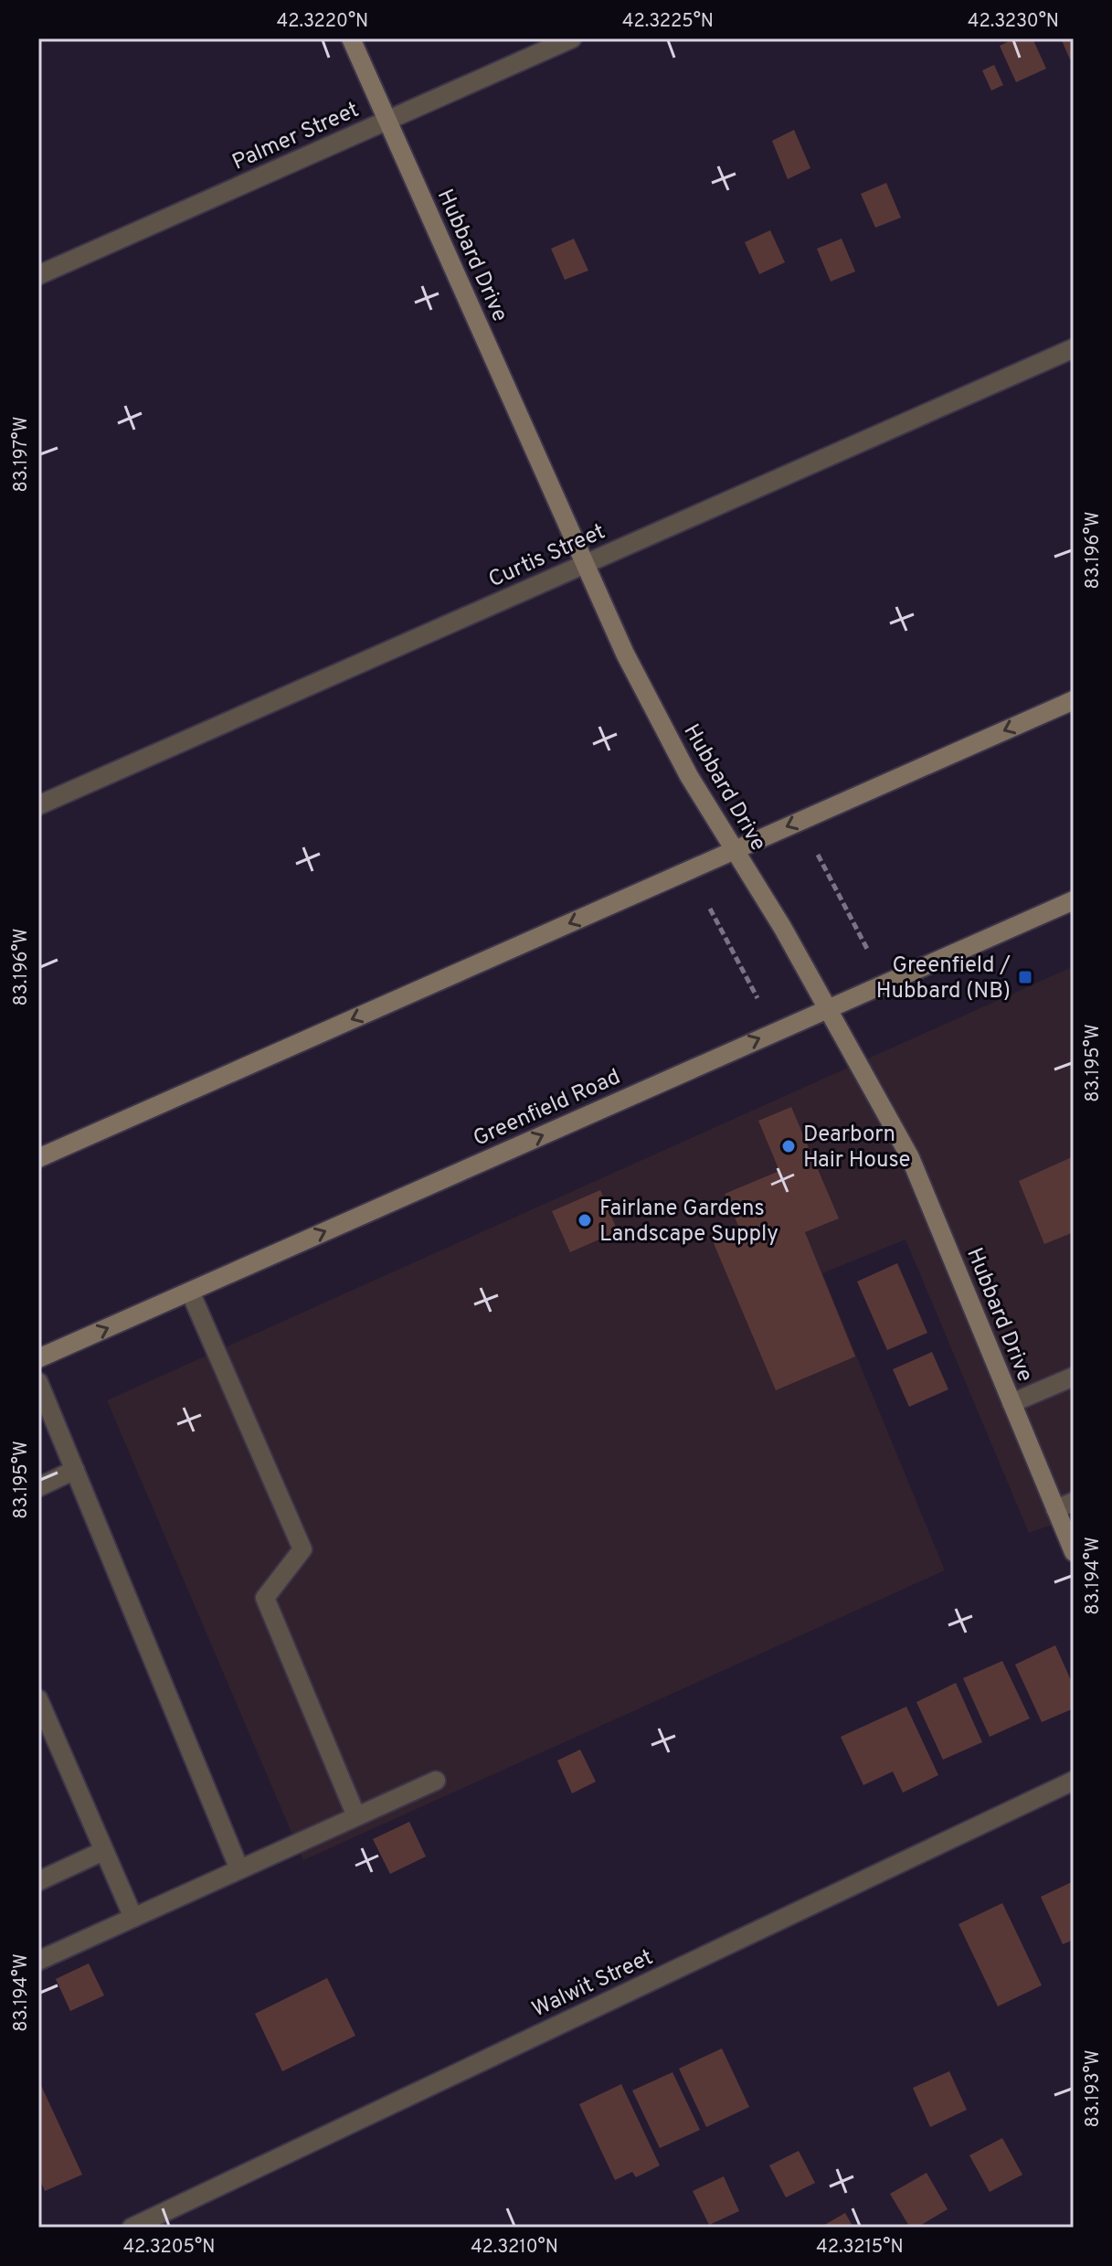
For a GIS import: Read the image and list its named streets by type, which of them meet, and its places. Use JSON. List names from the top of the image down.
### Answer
{
  "streets": {
    "main road": ["Hubbard Drive", "Greenfield Road"],
    "street": ["Palmer Street", "Curtis Street", "Walwit Street"]
  },
  "crossings": [
    ["Palmer Street", "Hubbard Drive"],
    ["Hubbard Drive", "Curtis Street"],
    ["Hubbard Drive", "Greenfield Road"]
  ],
  "one_way": ["Greenfield Road"],
  "places": {
    "transit": ["Greenfield / Hubbard (NB)"],
    "other": ["Dearborn Hair House", "Fairlane Gardens Landscape Supply"]
  },
  "coordinates": [
    "42.3220°N",
    "42.3225°N",
    "42.3230°N",
    "83.197°W",
    "83.196°W",
    "83.195°W",
    "83.194°W",
    "83.193°W",
    "42.3205°N",
    "42.3210°N",
    "42.3215°N"
  ]
}
